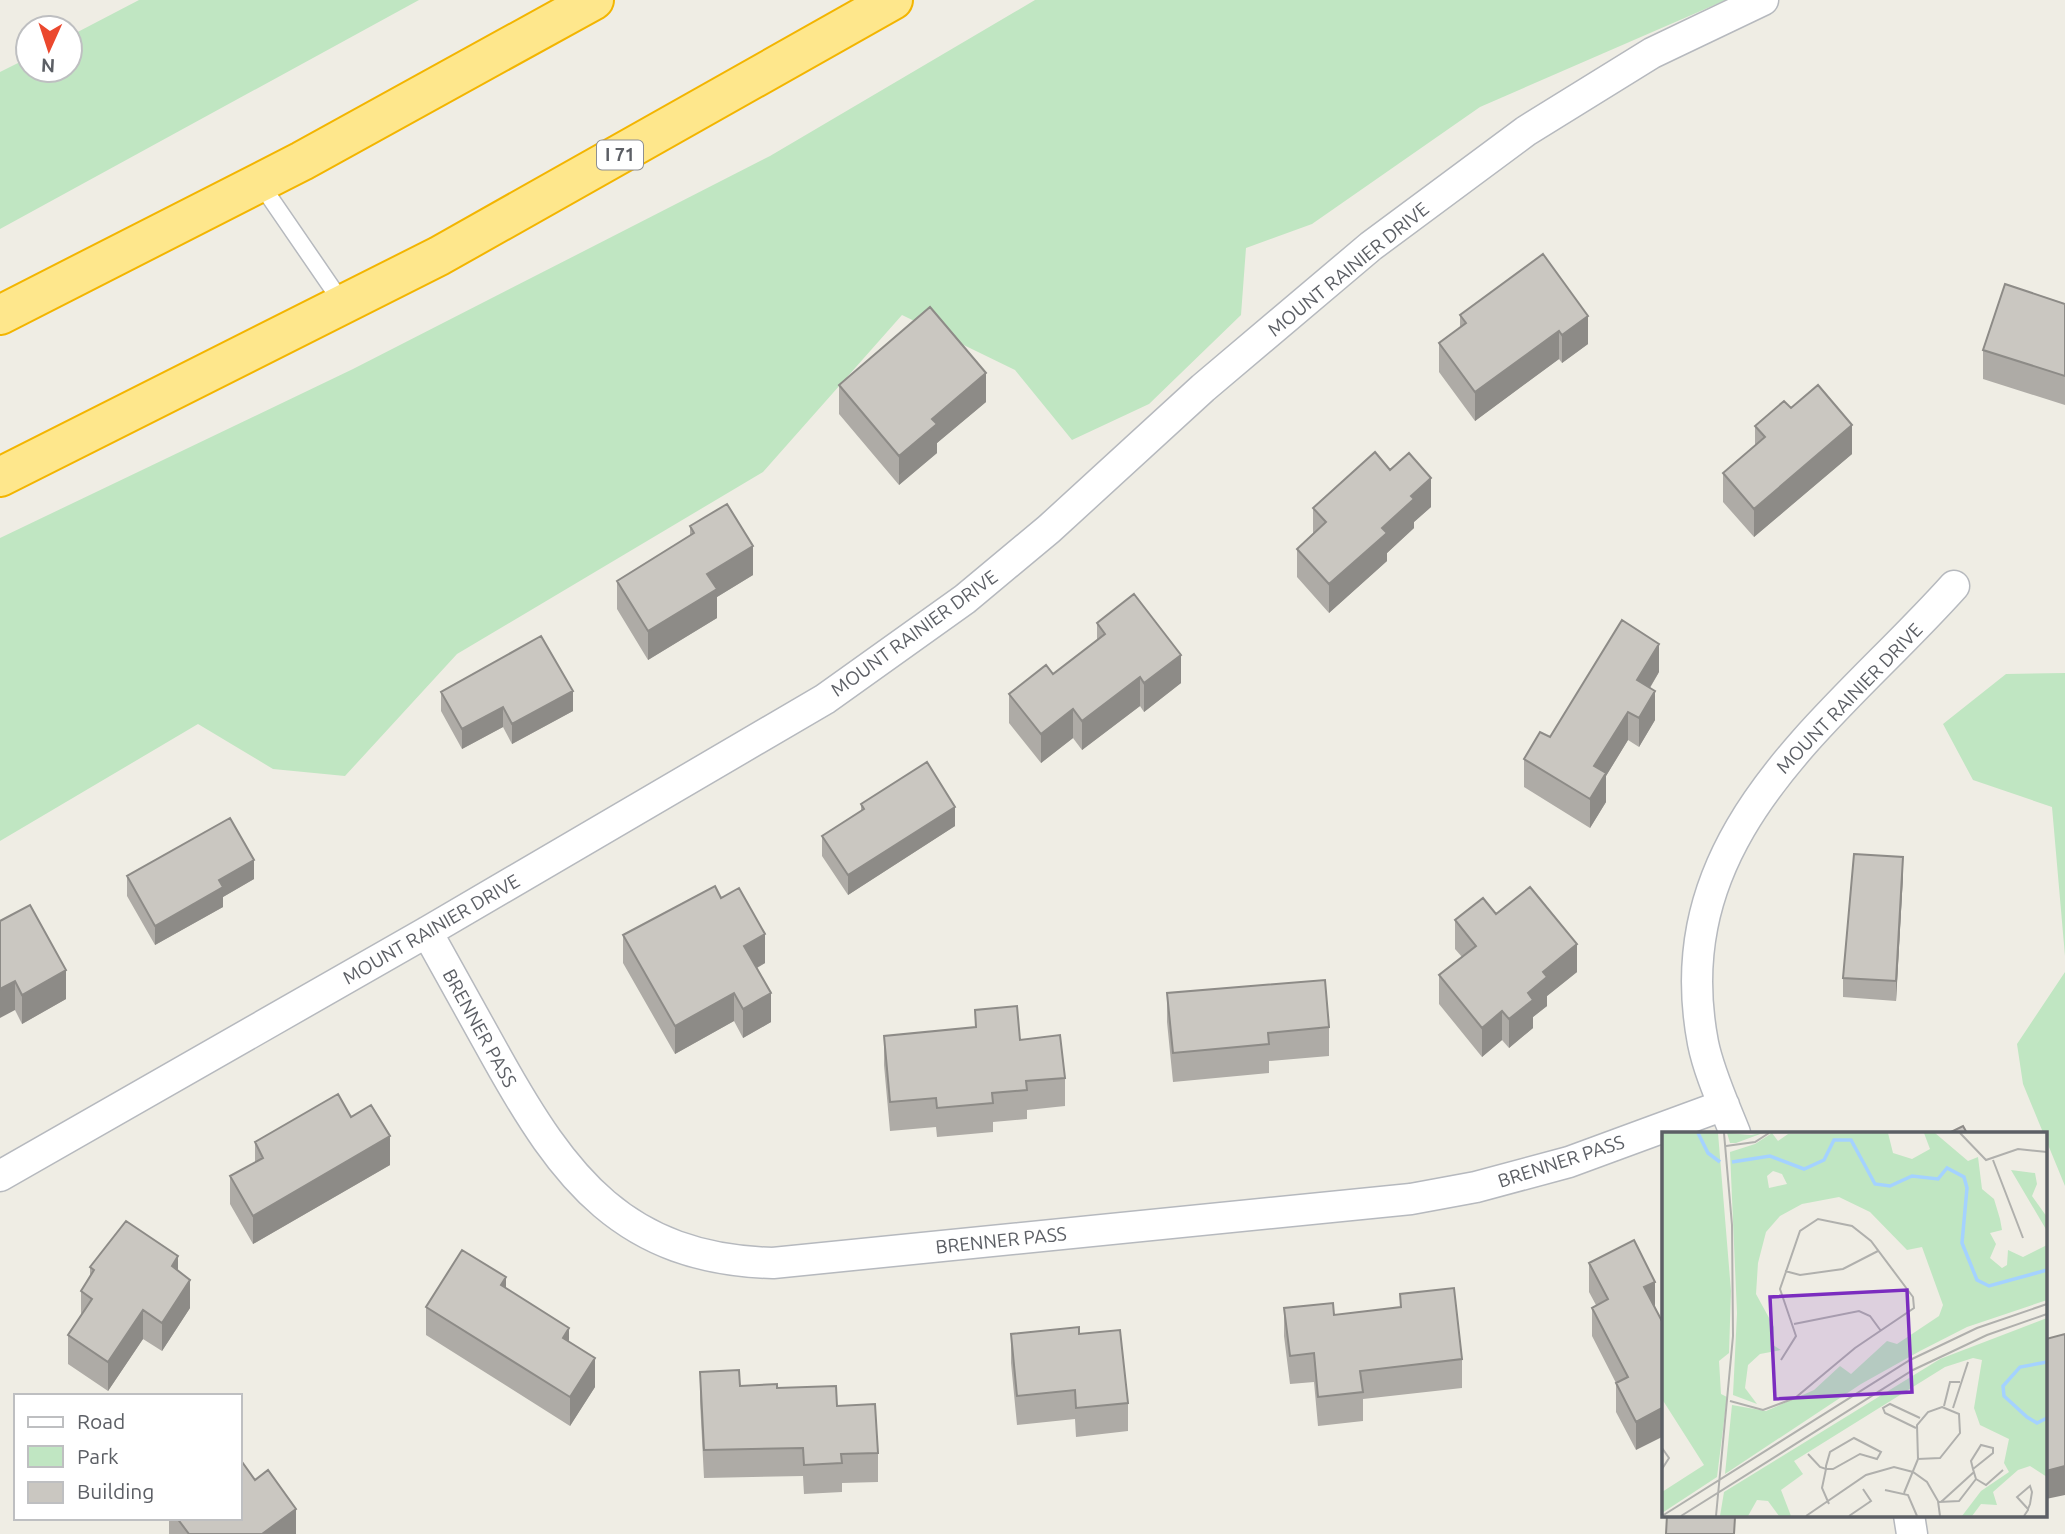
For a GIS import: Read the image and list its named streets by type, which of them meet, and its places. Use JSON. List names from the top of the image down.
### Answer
{
  "streets": {
    "highway": ["I 71"],
    "street": ["MOUNT RAINIER DRIVE", "BRENNER PASS"]
  },
  "crossings": [
    ["MOUNT RAINIER DRIVE", "BRENNER PASS"]
  ],
  "legend": ["Road", "Park", "Building"],
  "north": "bottom"
}
